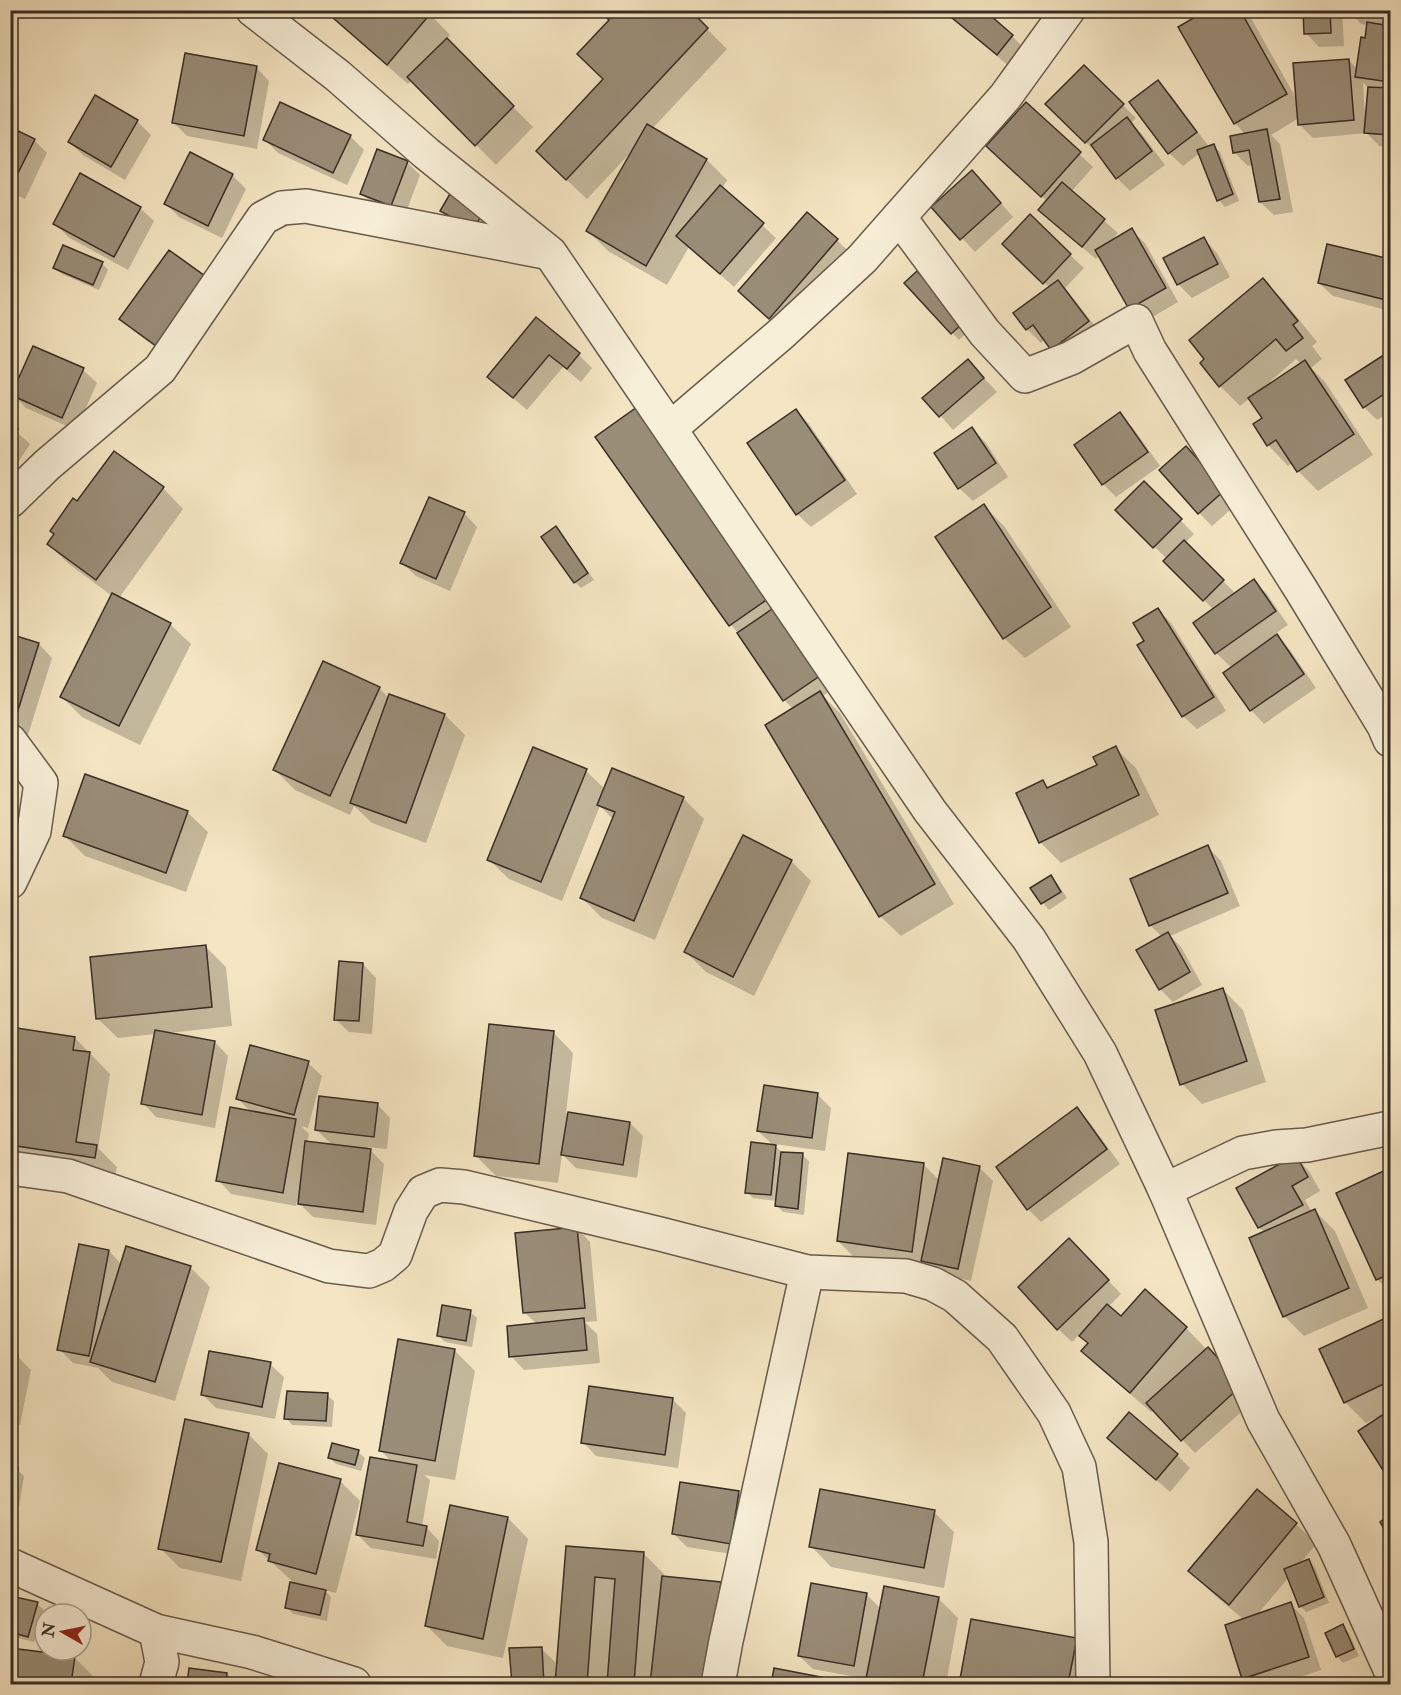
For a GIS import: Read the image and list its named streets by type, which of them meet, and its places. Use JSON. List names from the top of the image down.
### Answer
{
  "north": "left"
}
